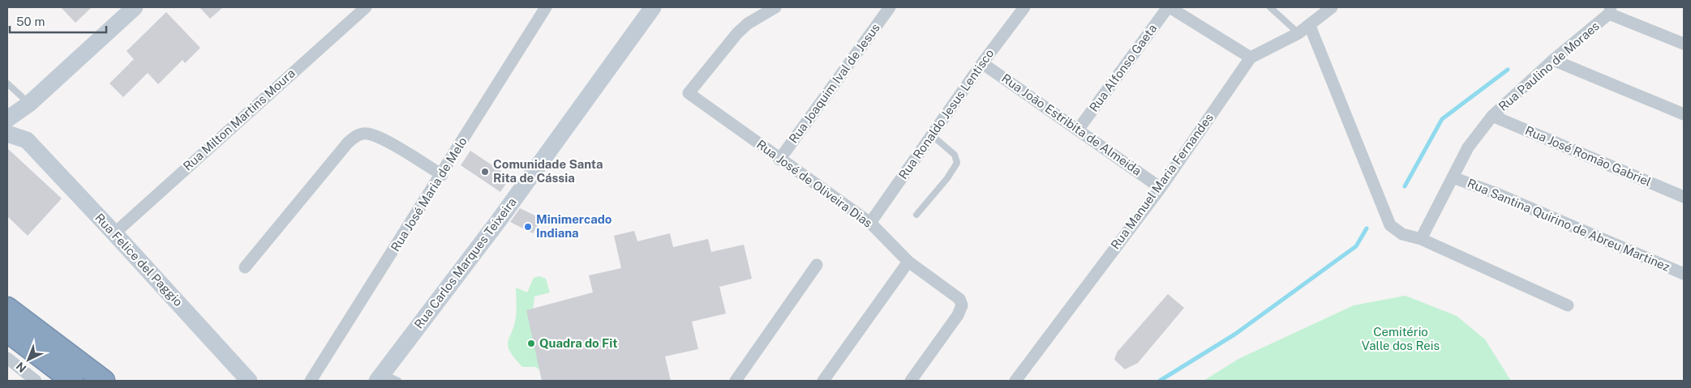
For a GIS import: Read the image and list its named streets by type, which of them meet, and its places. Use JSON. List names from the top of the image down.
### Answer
{
  "streets": {
    "street": [
      "Rua Paulino de Moraes",
      "Rua Alfonso Gaeta",
      "Rua Joaquim Ival de Jesus",
      "Rua Ronaldo Jesus Lentisco",
      "Rua Milton Martins Moura",
      "Rua João Estribita de Almeida",
      "Rua José Romão Gabriel",
      "Rua Manuel Maria Fernandes",
      "Rua José de Oliveira Dias",
      "Rua José Maria de Melo",
      "Rua Santina Quirino de Abreu Martinez",
      "Rua Felice del Paggio",
      "Rua Carlos Marques Teixeira"
    ]
  },
  "crossings": [
    ["Rua Paulino de Moraes", "Rua José Romão Gabriel"],
    ["Rua Paulino de Moraes", "Rua Santina Quirino de Abreu Martinez"],
    ["Rua Alfonso Gaeta", "Rua João Estribita de Almeida"],
    ["Rua Joaquim Ival de Jesus", "Rua José de Oliveira Dias"],
    ["Rua Ronaldo Jesus Lentisco", "Rua João Estribita de Almeida"],
    ["Rua Ronaldo Jesus Lentisco", "Rua José de Oliveira Dias"],
    ["Rua Milton Martins Moura", "Rua Felice del Paggio"],
    ["Rua João Estribita de Almeida", "Rua Manuel Maria Fernandes"]
  ],
  "parks": ["Cemitério Valle dos Reis"],
  "places": ["Comunidade Santa Rita de Cássia", "Minimercado Indiana", "Quadra do Fit"],
  "scale_bar": "50 m",
  "north": "bottom left"
}
